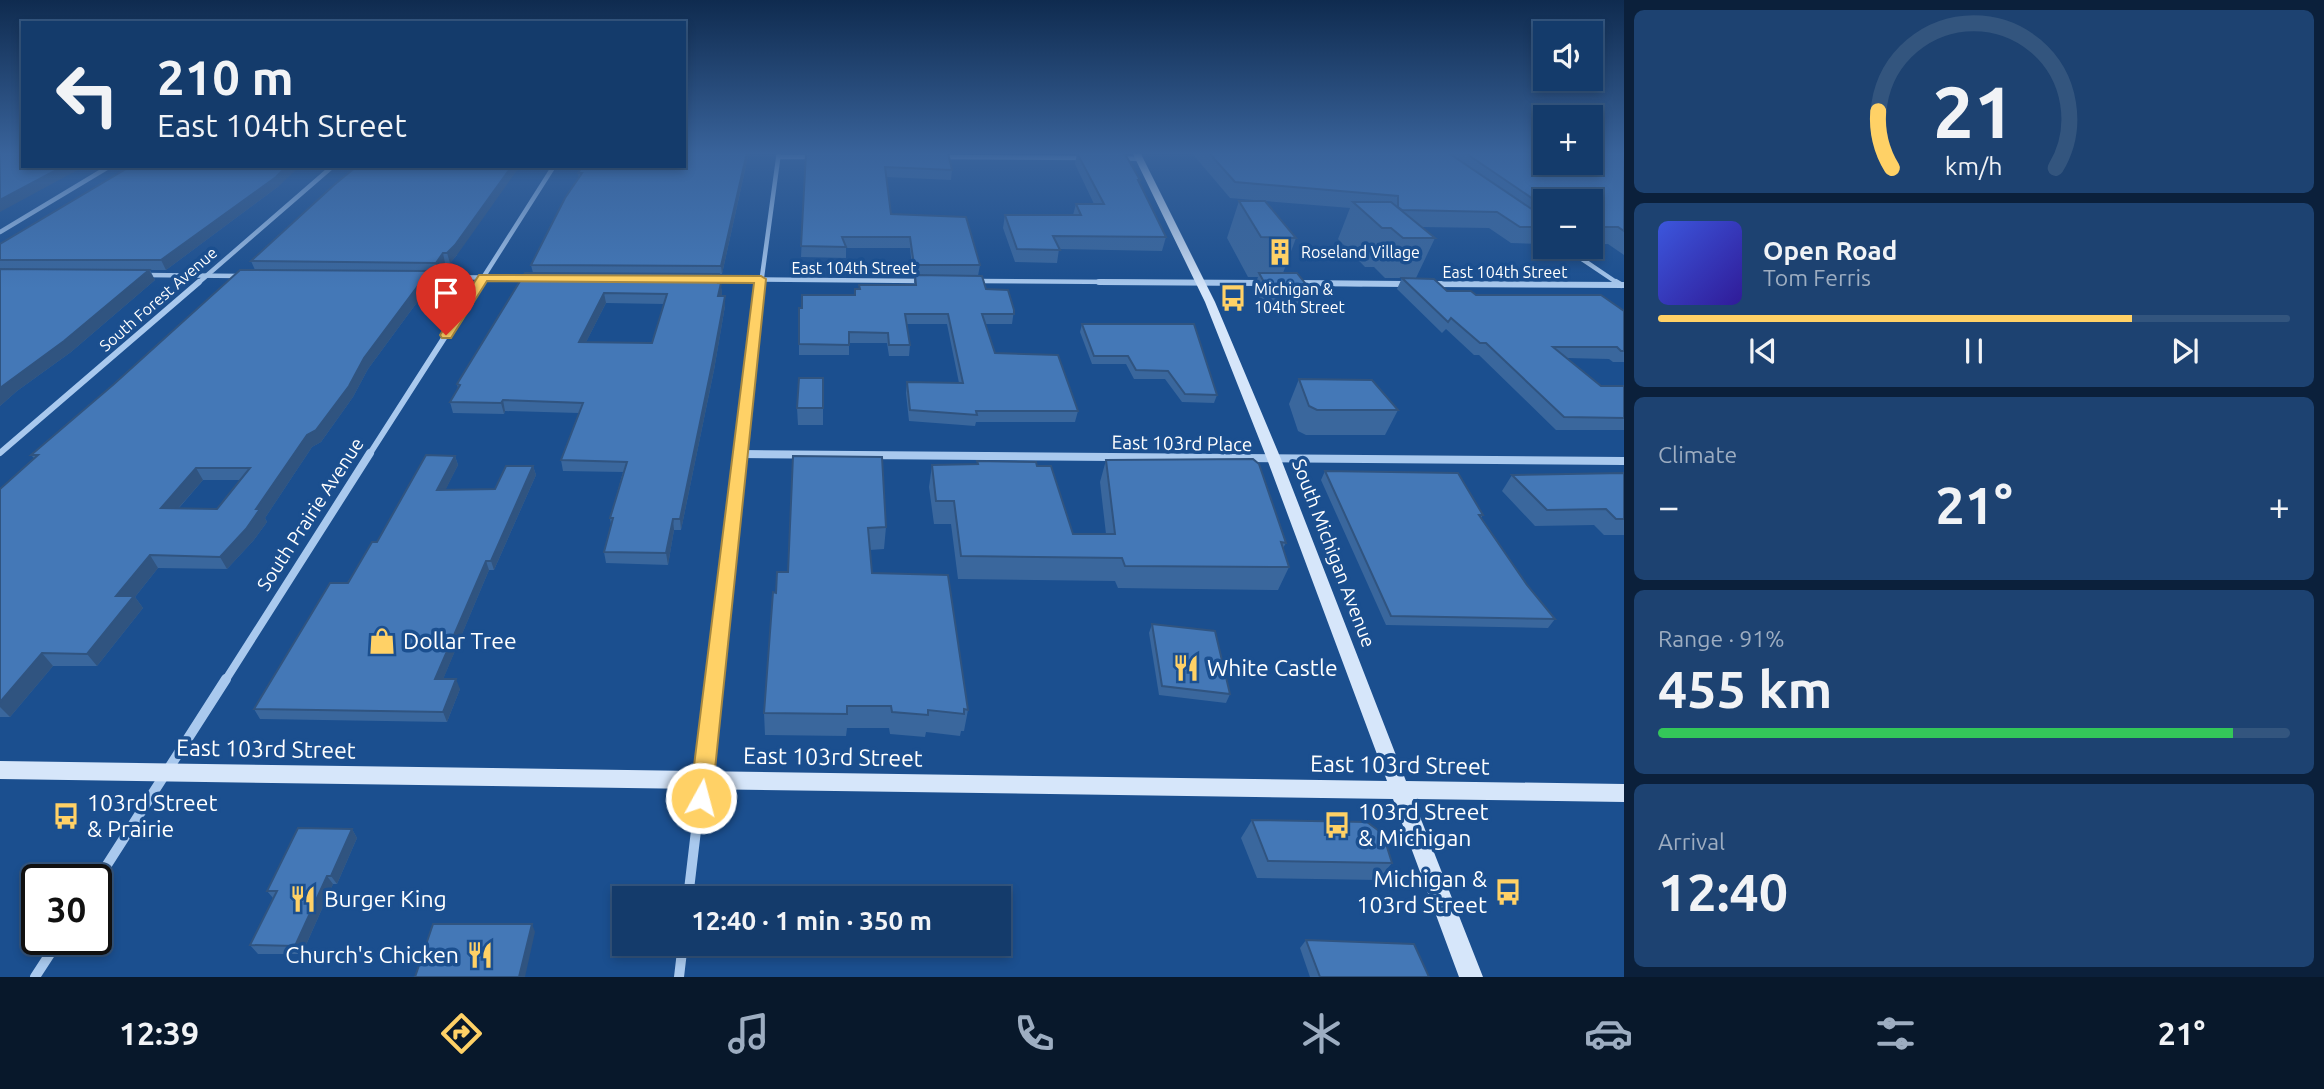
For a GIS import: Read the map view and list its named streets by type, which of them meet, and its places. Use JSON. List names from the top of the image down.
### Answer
{
  "streets": {
    "main road": ["South Michigan Avenue", "East 103rd Street"],
    "street": [
      "East 104th Street",
      "South Forest Avenue",
      "East 103rd Place",
      "South Prairie Avenue"
    ]
  },
  "crossings": [
    ["East 103rd Place", "South Michigan Avenue"],
    ["South Prairie Avenue", "East 103rd Street"],
    ["South Michigan Avenue", "East 103rd Street"]
  ],
  "places": {
    "building": ["Roseland Village"],
    "bus stop": [
      "Michigan & 104th Street",
      "103rd Street & Prairie",
      "103rd Street & Michigan",
      "Michigan & 103rd Street"
    ],
    "shop": ["Dollar Tree"],
    "restaurant": ["White Castle", "Burger King", "Church's Chicken"]
  },
  "page": {
    "map_buttons": ["+", "−"],
    "turn": ["210 m", "East 104th Street"],
    "song": ["Open Road", "Tom Ferris"],
    "tile": [
      "Climate",
      ["Range · 91%", "455 km"],
      ["Arrival", "12:40"]
    ],
    "heat": ["−", "21°", "+"],
    "limit": "30",
    "trip": "12:40 · 1 min · 350 m",
    "tabs": ["12:39", "21°"],
    "gauge": ["21", "km/h"]
  }
}
